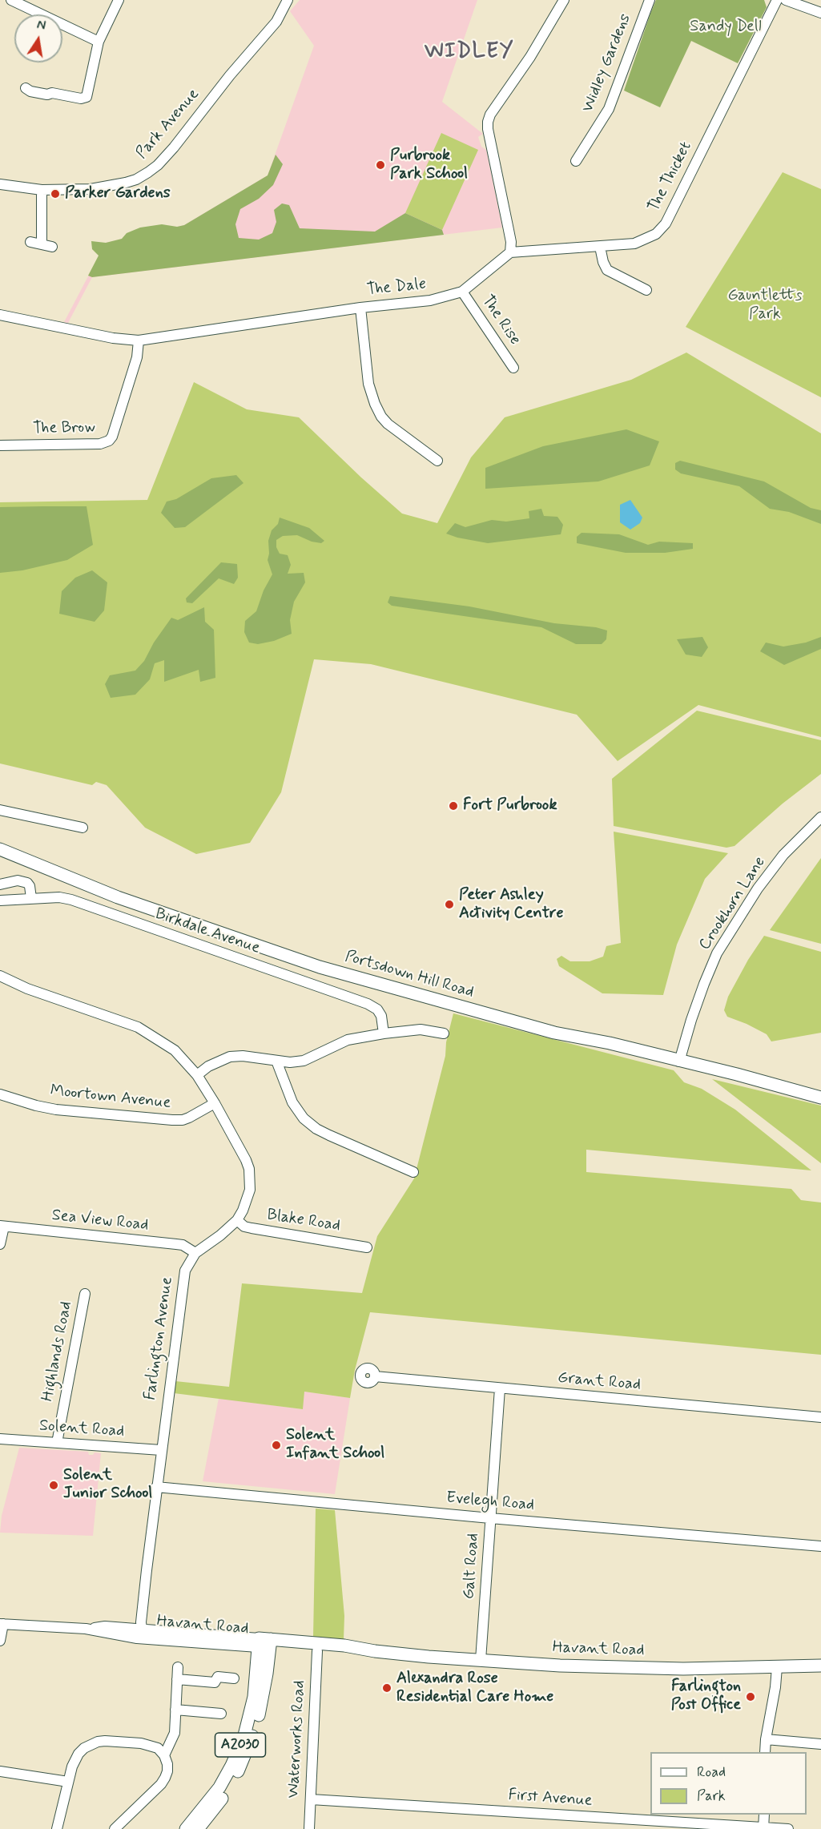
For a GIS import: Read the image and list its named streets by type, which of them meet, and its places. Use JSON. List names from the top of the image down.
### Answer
{
  "streets": {
    "main road": ["Portsdown Hill Road", "Havant Road", "A2030"],
    "street": [
      "Widley Gardens",
      "Park Avenue",
      "The Thicket",
      "The Dale",
      "The Rise",
      "The Brow",
      "Crookhorn Lane",
      "Birkdale Avenue",
      "Moortown Avenue",
      "Sea View Road",
      "Blake Road",
      "Farlington Avenue",
      "Highlands Road",
      "Grant Road",
      "Solent Road",
      "Evelegh Road",
      "Galt Road",
      "Waterworks Road",
      "First Avenue"
    ]
  },
  "crossings": [
    ["The Thicket", "The Dale"],
    ["The Dale", "The Rise"],
    ["The Dale", "The Brow"],
    ["Crookhorn Lane", "Portsdown Hill Road"],
    ["Moortown Avenue", "Farlington Avenue"],
    ["Sea View Road", "Farlington Avenue"],
    ["Blake Road", "Farlington Avenue"],
    ["Farlington Avenue", "Solent Road"],
    ["Farlington Avenue", "Evelegh Road"],
    ["Farlington Avenue", "Havant Road"],
    ["Highlands Road", "Solent Road"],
    ["Grant Road", "Galt Road"],
    ["Evelegh Road", "Galt Road"],
    ["Galt Road", "Havant Road"],
    ["Havant Road", "Waterworks Road"],
    ["Havant Road", "A2030"],
    ["Waterworks Road", "First Avenue"]
  ],
  "districts": ["WIDLEY"],
  "parks": ["Sandy Dell", "Gauntletts Park"],
  "places": [
    "Purbrook Park School",
    "Parker Gardens",
    "Fort Purbrook",
    "Peter Ashley Activity Centre",
    "Solent Infant School",
    "Solent Junior School",
    "Alexandra Rose Residential Care Home",
    "Farlington Post Office"
  ],
  "legend": ["Road", "Park"],
  "north": "top"
}
